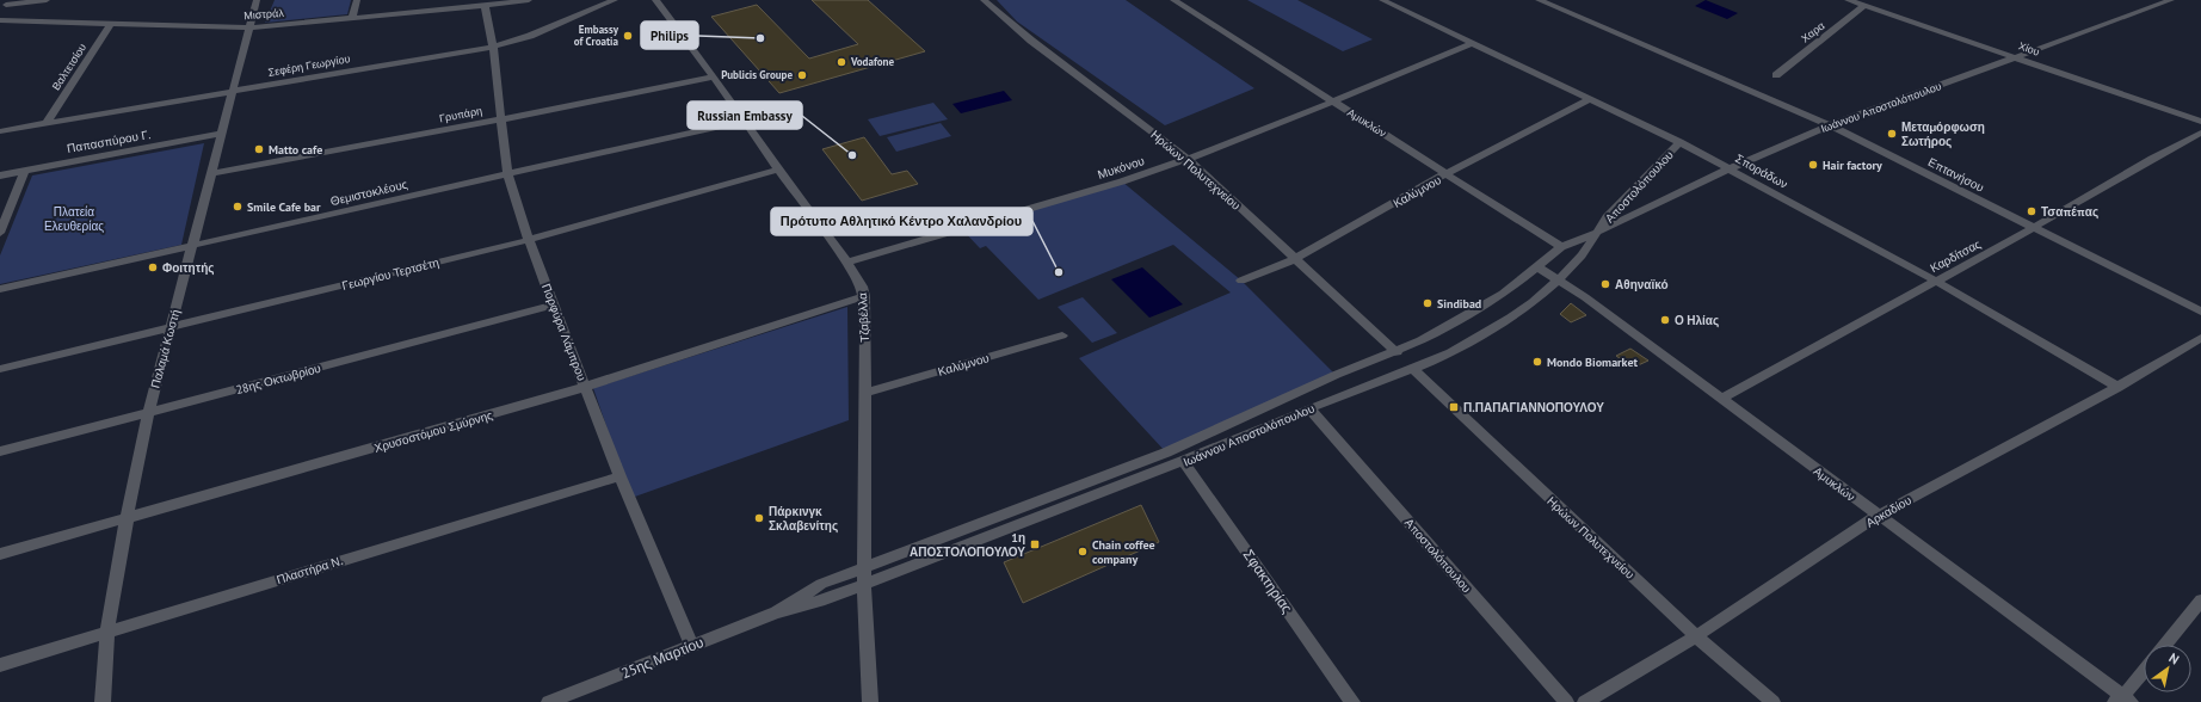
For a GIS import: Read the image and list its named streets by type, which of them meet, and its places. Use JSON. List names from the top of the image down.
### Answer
{
  "streets": {
    "street": [
      "Μιστράλ",
      "Χαρα",
      "Χίου",
      "Σεφέρη Γεωργίου",
      "Βαλτετσίου",
      "Ιωάννου Αποστολόπουλου",
      "Γρυπάρη",
      "Αμυκλών",
      "Παπασπύρου Γ.",
      "Μυκόνου",
      "Ηρώων Πολυτεχνείου",
      "Σποράδων",
      "Επτανήσου",
      "Αποστολόπουλου",
      "Καλύμνου",
      "Θεμιστοκλέους",
      "Καρδίτσας",
      "Γεωργίου Τερτσέτη",
      "Τζαβέλλα",
      "Πορφύρα Λάμπρου",
      "Παλαμά Κωστή",
      "28ης Οκτωβρίου",
      "Χρυσοστόμου Σμύρνης",
      "Αρκαδίου",
      "Πλαστήρα Ν.",
      "Σφακτηρίας",
      "25ης Μαρτίου"
    ]
  },
  "crossings": [
    ["Μιστράλ", "Βαλτετσίου"],
    ["Μιστράλ", "Πορφύρα Λάμπρου"],
    ["Μιστράλ", "Παλαμά Κωστή"],
    ["Χαρα", "Χίου"],
    ["Χίου", "Ιωάννου Αποστολόπουλου"],
    ["Σεφέρη Γεωργίου", "Βαλτετσίου"],
    ["Σεφέρη Γεωργίου", "Πορφύρα Λάμπρου"],
    ["Σεφέρη Γεωργίου", "Παλαμά Κωστή"],
    ["Ιωάννου Αποστολόπουλου", "Αμυκλών"],
    ["Ιωάννου Αποστολόπουλου", "Ηρώων Πολυτεχνείου"],
    ["Ιωάννου Αποστολόπουλου", "Σποράδων"],
    ["Ιωάννου Αποστολόπουλου", "Επτανήσου"],
    ["Ιωάννου Αποστολόπουλου", "Αποστολόπουλου"],
    ["Ιωάννου Αποστολόπουλου", "Τζαβέλλα"],
    ["Ιωάννου Αποστολόπουλου", "Σφακτηρίας"],
    ["Ιωάννου Αποστολόπουλου", "25ης Μαρτίου"],
    ["Γρυπάρη", "Τζαβέλλα"],
    ["Γρυπάρη", "Πορφύρα Λάμπρου"],
    ["Γρυπάρη", "Παλαμά Κωστή"],
    ["Αμυκλών", "Μυκόνου"],
    ["Αμυκλών", "Καλύμνου"],
    ["Αμυκλών", "Καρδίτσας"],
    ["Αμυκλών", "Αρκαδίου"],
    ["Παπασπύρου Γ.", "Παλαμά Κωστή"],
    ["Μυκόνου", "Ηρώων Πολυτεχνείου"],
    ["Μυκόνου", "Σποράδων"],
    ["Μυκόνου", "Τζαβέλλα"],
    ["Ηρώων Πολυτεχνείου", "Καλύμνου"],
    ["Ηρώων Πολυτεχνείου", "Αρκαδίου"],
    ["Σποράδων", "Αποστολόπουλου"],
    ["Σποράδων", "Καλύμνου"],
    ["Σποράδων", "Καρδίτσας"],
    ["Σποράδων", "Αρκαδίου"],
    ["Επτανήσου", "Καρδίτσας"],
    ["Καλύμνου", "Τζαβέλλα"],
    ["Θεμιστοκλέους", "Τζαβέλλα"],
    ["Θεμιστοκλέους", "Πορφύρα Λάμπρου"],
    ["Θεμιστοκλέους", "Παλαμά Κωστή"],
    ["Γεωργίου Τερτσέτη", "Τζαβέλλα"],
    ["Γεωργίου Τερτσέτη", "Πορφύρα Λάμπρου"],
    ["Γεωργίου Τερτσέτη", "Παλαμά Κωστή"],
    ["Τζαβέλλα", "Χρυσοστόμου Σμύρνης"],
    ["Τζαβέλλα", "25ης Μαρτίου"],
    ["Πορφύρα Λάμπρου", "28ης Οκτωβρίου"],
    ["Πορφύρα Λάμπρου", "Χρυσοστόμου Σμύρνης"],
    ["Πορφύρα Λάμπρου", "Πλαστήρα Ν."],
    ["Πορφύρα Λάμπρου", "25ης Μαρτίου"],
    ["Παλαμά Κωστή", "28ης Οκτωβρίου"],
    ["Παλαμά Κωστή", "Χρυσοστόμου Σμύρνης"],
    ["Παλαμά Κωστή", "Πλαστήρα Ν."]
  ],
  "parks": ["Πλατεία Ελευθερίας"],
  "places": {
    "other": [
      "Embassy of Croatia",
      "Philips",
      "Vodafone",
      "Publicis Groupe",
      "Μεταμόρφωση Σωτήρος",
      "Matto cafe",
      "Russian Embassy",
      "Hair factory",
      "Smile Cafe bar",
      "Τσαπέπας",
      "Φοιτητής",
      "Πρότυπο Αθλητικό Κέντρο Χαλανδρίου",
      "Αθηναϊκό",
      "Sindibad",
      "Ο Ηλίας",
      "Mondo Biomarket",
      "Πάρκινγκ Σκλαβενίτης",
      "Chain coffee company"
    ],
    "transit": ["Π.ΠΑΠΑΓΙΑΝΝΟΠΟΥΛΟΥ", "1η ΑΠΟΣΤΟΛΟΠΟΥΛΟΥ"]
  },
  "north": "top right"
}
